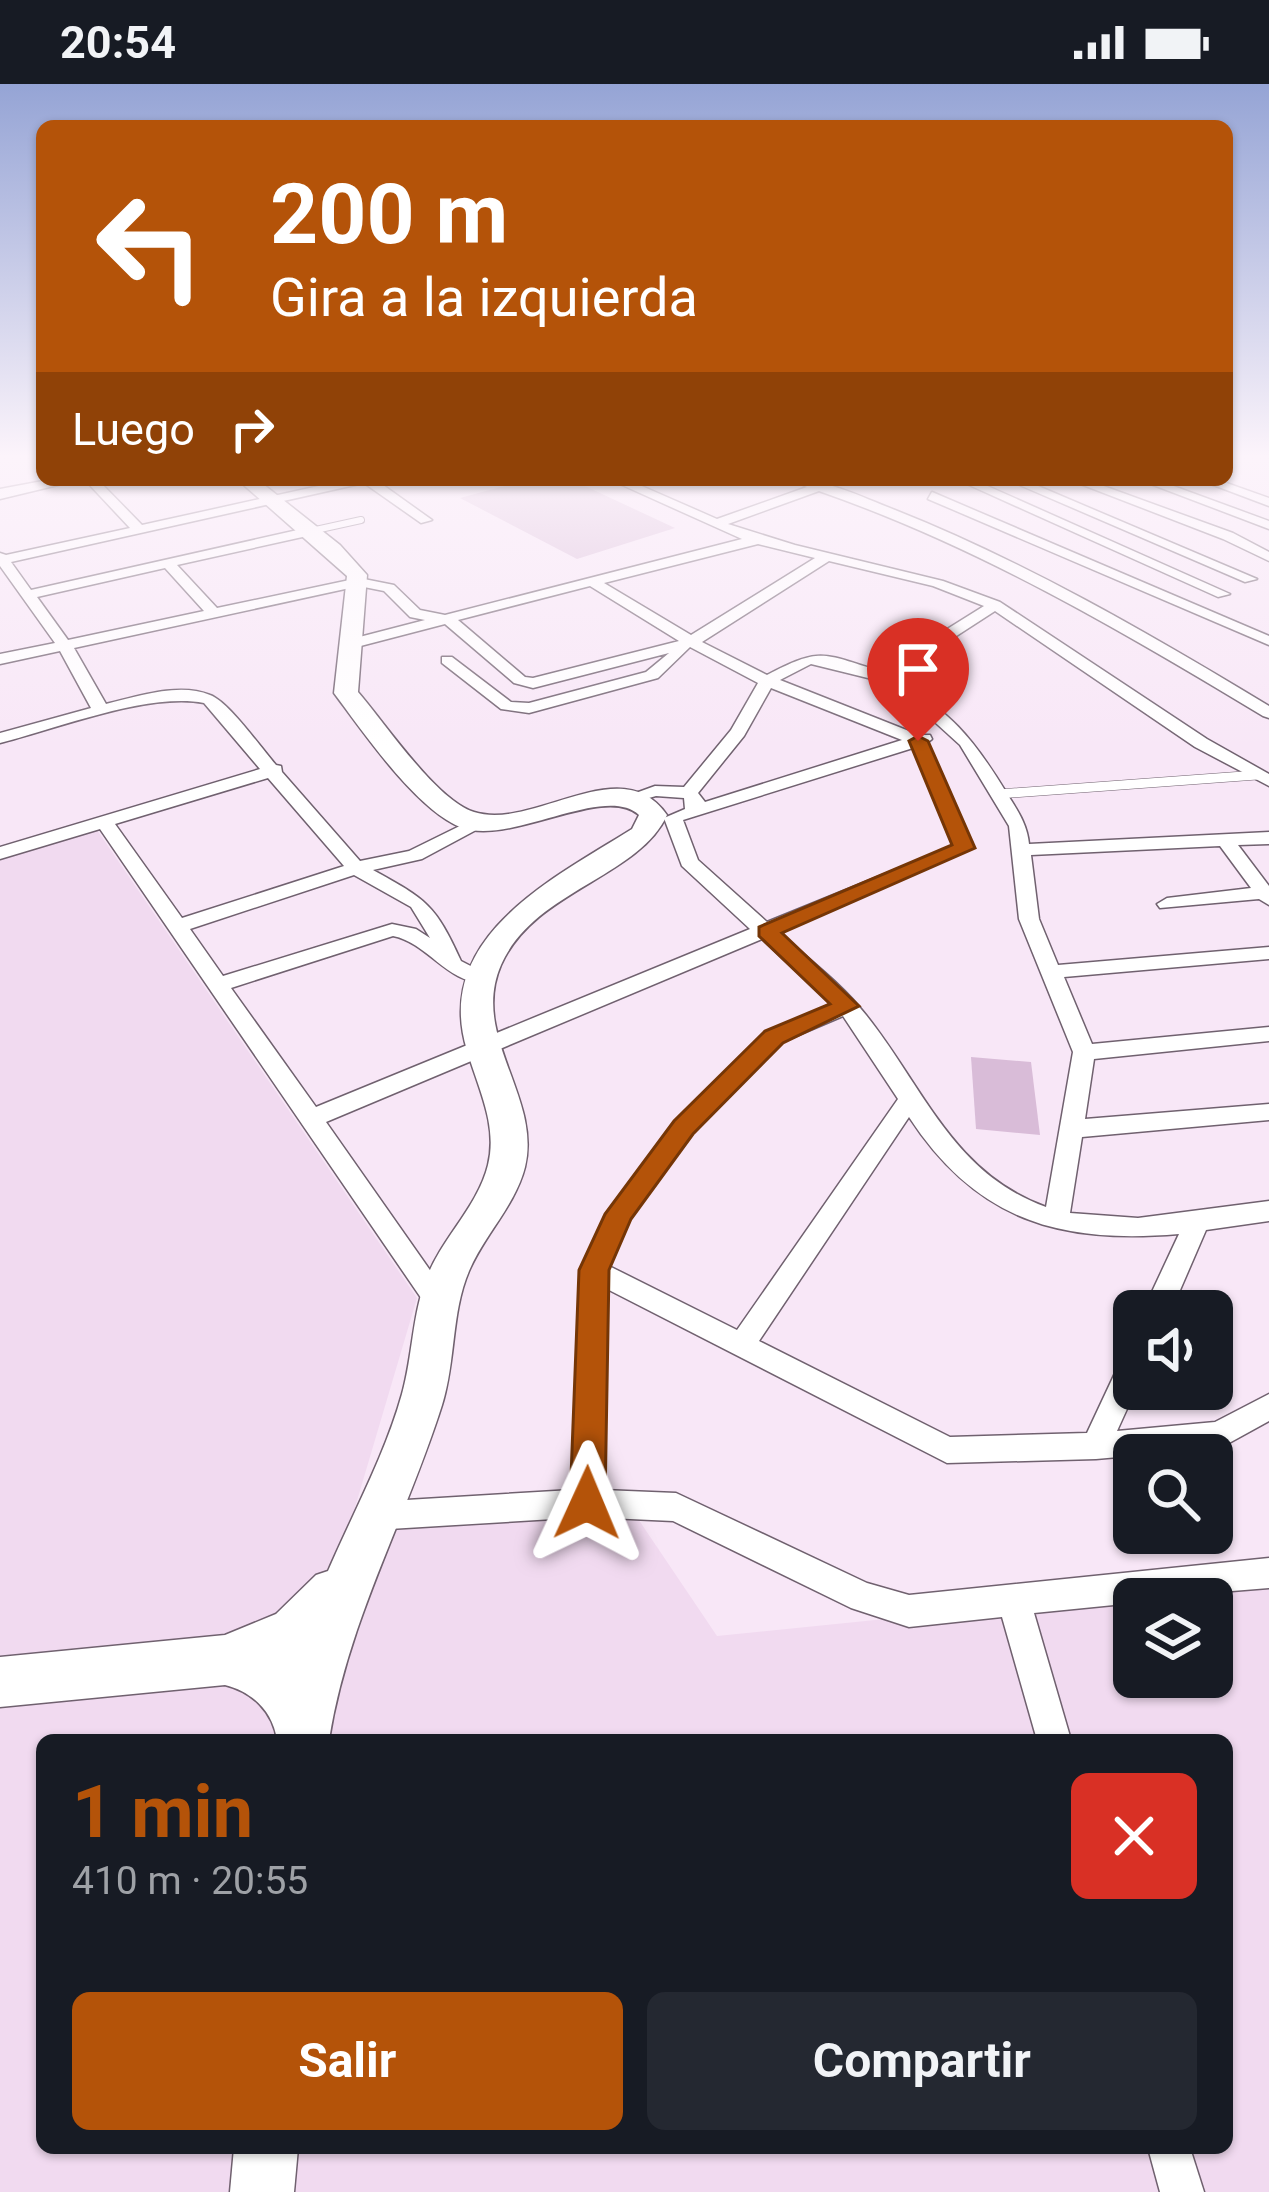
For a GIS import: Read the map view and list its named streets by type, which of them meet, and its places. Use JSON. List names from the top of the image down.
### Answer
{
  "page": {
    "status": "20:54",
    "turn": ["200 m", "Gira a la izquierda"],
    "then": "Luego",
    "heading": ["1 min", "410 m · 20:55"],
    "buttons": ["Salir", "Compartir"]
  }
}
